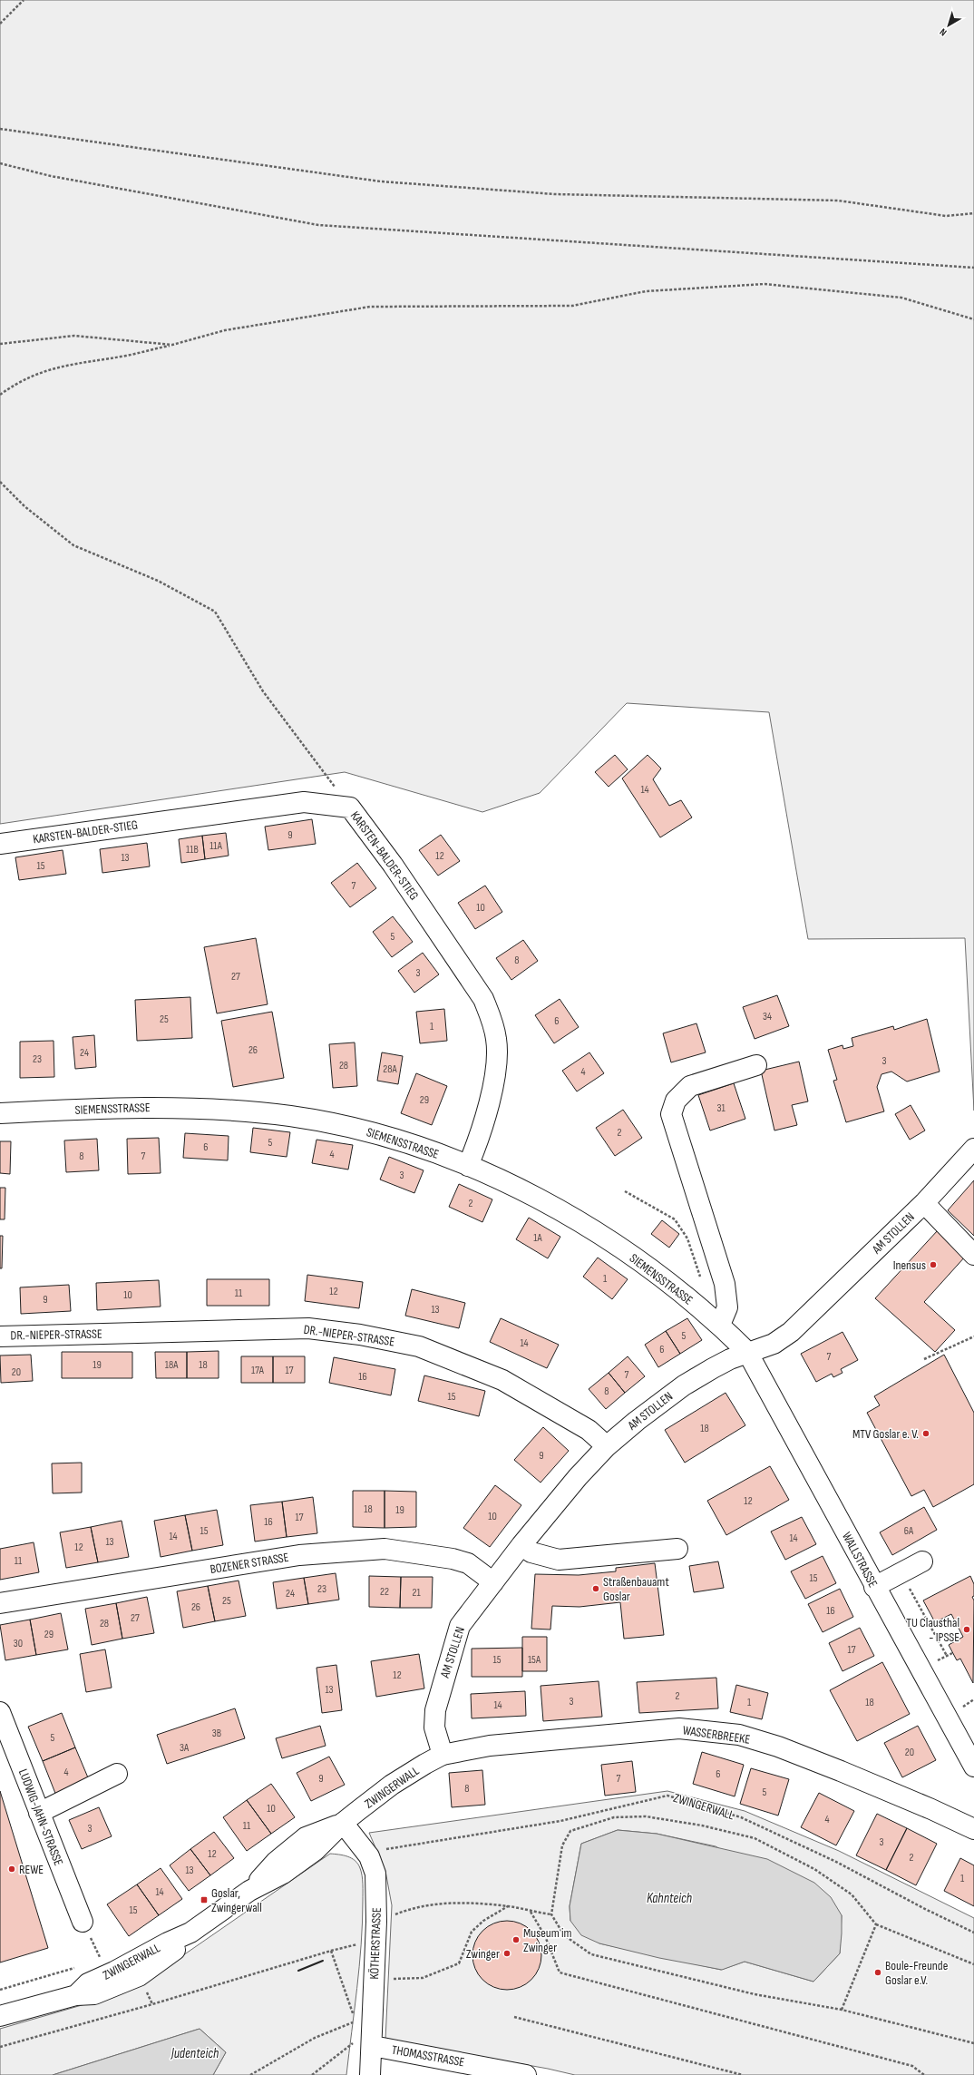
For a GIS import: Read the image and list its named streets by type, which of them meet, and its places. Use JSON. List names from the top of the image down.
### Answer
{
  "streets": {
    "street": [
      "KARSTEN-BALDER-STIEG",
      "SIEMENSSTRASSE",
      "AM STOLLEN",
      "DR.-NIEPER-STRASSE",
      "WALLSTRASSE",
      "BOZENER STRASSE",
      "WASSERBREEKE",
      "ZWINGERWALL",
      "LUDWIG-JAHN-STRASSE",
      "KÖTHERSTRASSE",
      "THOMASSTRASSE"
    ]
  },
  "crossings": [
    ["KARSTEN-BALDER-STIEG", "SIEMENSSTRASSE"],
    ["SIEMENSSTRASSE", "AM STOLLEN"],
    ["SIEMENSSTRASSE", "WALLSTRASSE"],
    ["AM STOLLEN", "DR.-NIEPER-STRASSE"],
    ["AM STOLLEN", "WALLSTRASSE"],
    ["AM STOLLEN", "BOZENER STRASSE"],
    ["AM STOLLEN", "WASSERBREEKE"],
    ["AM STOLLEN", "ZWINGERWALL"],
    ["WASSERBREEKE", "ZWINGERWALL"],
    ["ZWINGERWALL", "KÖTHERSTRASSE"],
    ["KÖTHERSTRASSE", "THOMASSTRASSE"]
  ],
  "water": ["Kahnteich", "Judenteich"],
  "places": {
    "other": [
      "Inensus",
      "MTV Goslar e. V.",
      "Straßenbauamt Goslar",
      "TU Clausthal - IPSSE",
      "REWE",
      "Museum im Zwinger",
      "Zwinger",
      "Boule-Freunde Goslar e.V."
    ],
    "transit": ["Goslar, Zwingerwall"]
  },
  "house_numbers": [
    "14",
    "9",
    "11A",
    "11B",
    "12",
    "13",
    "15",
    "7",
    "10",
    "5",
    "8",
    "3",
    "27",
    "34",
    "25",
    "6",
    "1",
    "26",
    "24",
    "23",
    "3",
    "28",
    "28A",
    "4",
    "29",
    "31",
    "2",
    "5",
    "6",
    "4",
    "8",
    "7",
    "3",
    "2",
    "1A",
    "1",
    "12",
    "11",
    "10",
    "9",
    "13",
    "5",
    "14",
    "6",
    "7",
    "19",
    "18A",
    "18",
    "17A",
    "17",
    "20",
    "7",
    "16",
    "8",
    "15",
    "18",
    "9",
    "12",
    "18",
    "19",
    "10",
    "17",
    "16",
    "15",
    "6A",
    "14",
    "14",
    "13",
    "12",
    "11",
    "15",
    "23",
    "22",
    "21",
    "24",
    "25",
    "26",
    "16",
    "27",
    "28",
    "29",
    "30",
    "17",
    "15",
    "15A",
    "12",
    "13",
    "2",
    "3",
    "1",
    "18",
    "14",
    "3B",
    "5",
    "3A",
    "20",
    "4",
    "6",
    "9",
    "7",
    "8",
    "5",
    "10",
    "4",
    "11",
    "3",
    "3",
    "12",
    "2",
    "13",
    "1",
    "14",
    "15"
  ],
  "north": "bottom left"
}
